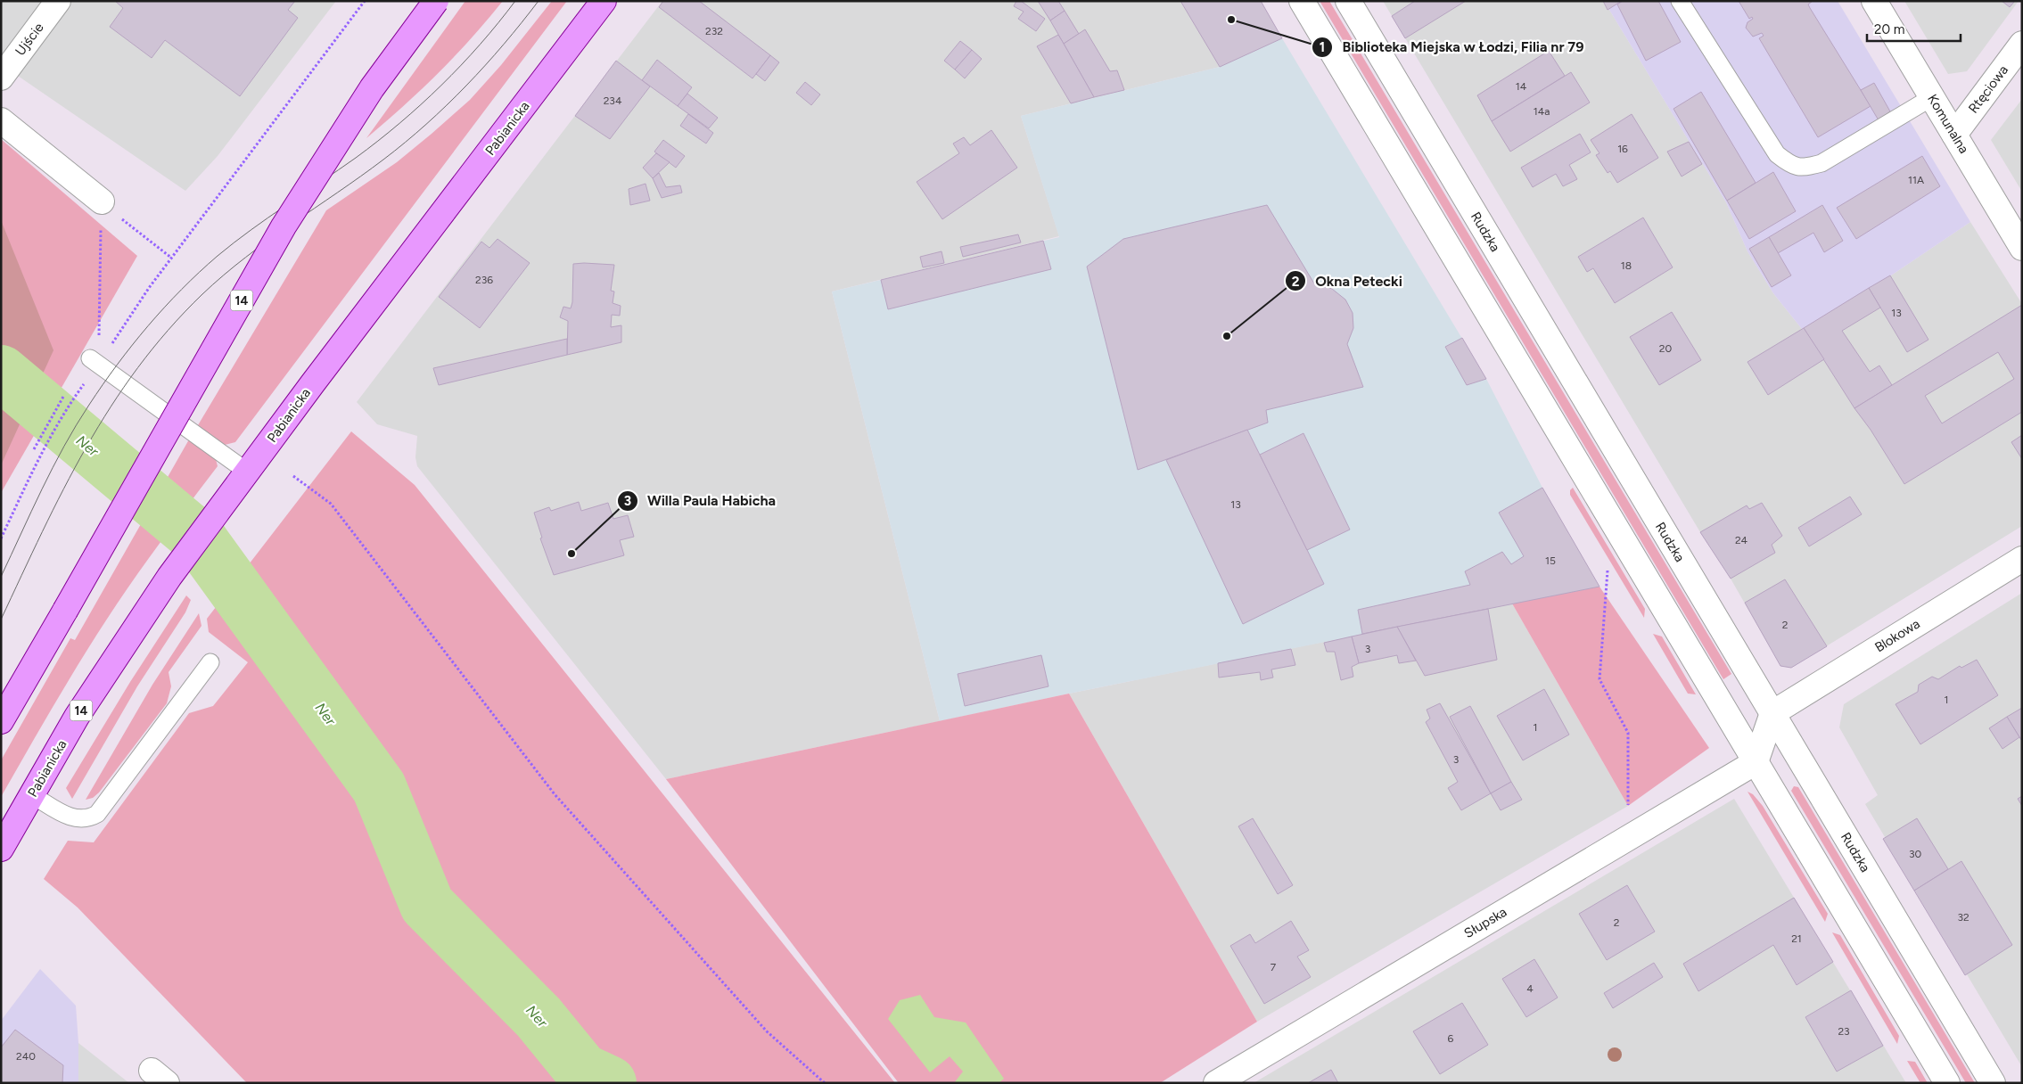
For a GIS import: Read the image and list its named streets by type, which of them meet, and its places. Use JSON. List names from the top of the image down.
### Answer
{
  "streets": {
    "main road": ["Pabianicka", "14"],
    "street": [
      "Ujście",
      "Rtęciowa",
      "Komunalna",
      "Rudzka",
      "Blokowa",
      "Słupska"
    ]
  },
  "crossings": [
    ["Rtęciowa", "Komunalna"],
    ["Rudzka", "Blokowa"]
  ],
  "water": ["Ner"],
  "places": ["Biblioteka Miejska w Łodzi, Filia nr 79", "Okna Petecki", "Willa Paula Habicha"],
  "house_numbers": [
    "232",
    "14",
    "234",
    "14a",
    "16",
    "11A",
    "18",
    "236",
    "13",
    "20",
    "13",
    "24",
    "15",
    "2",
    "3",
    "1",
    "1",
    "3",
    "30",
    "32",
    "2",
    "21",
    "7",
    "4",
    "23",
    "6",
    "240"
  ],
  "scale_bar": "20 m"
}
